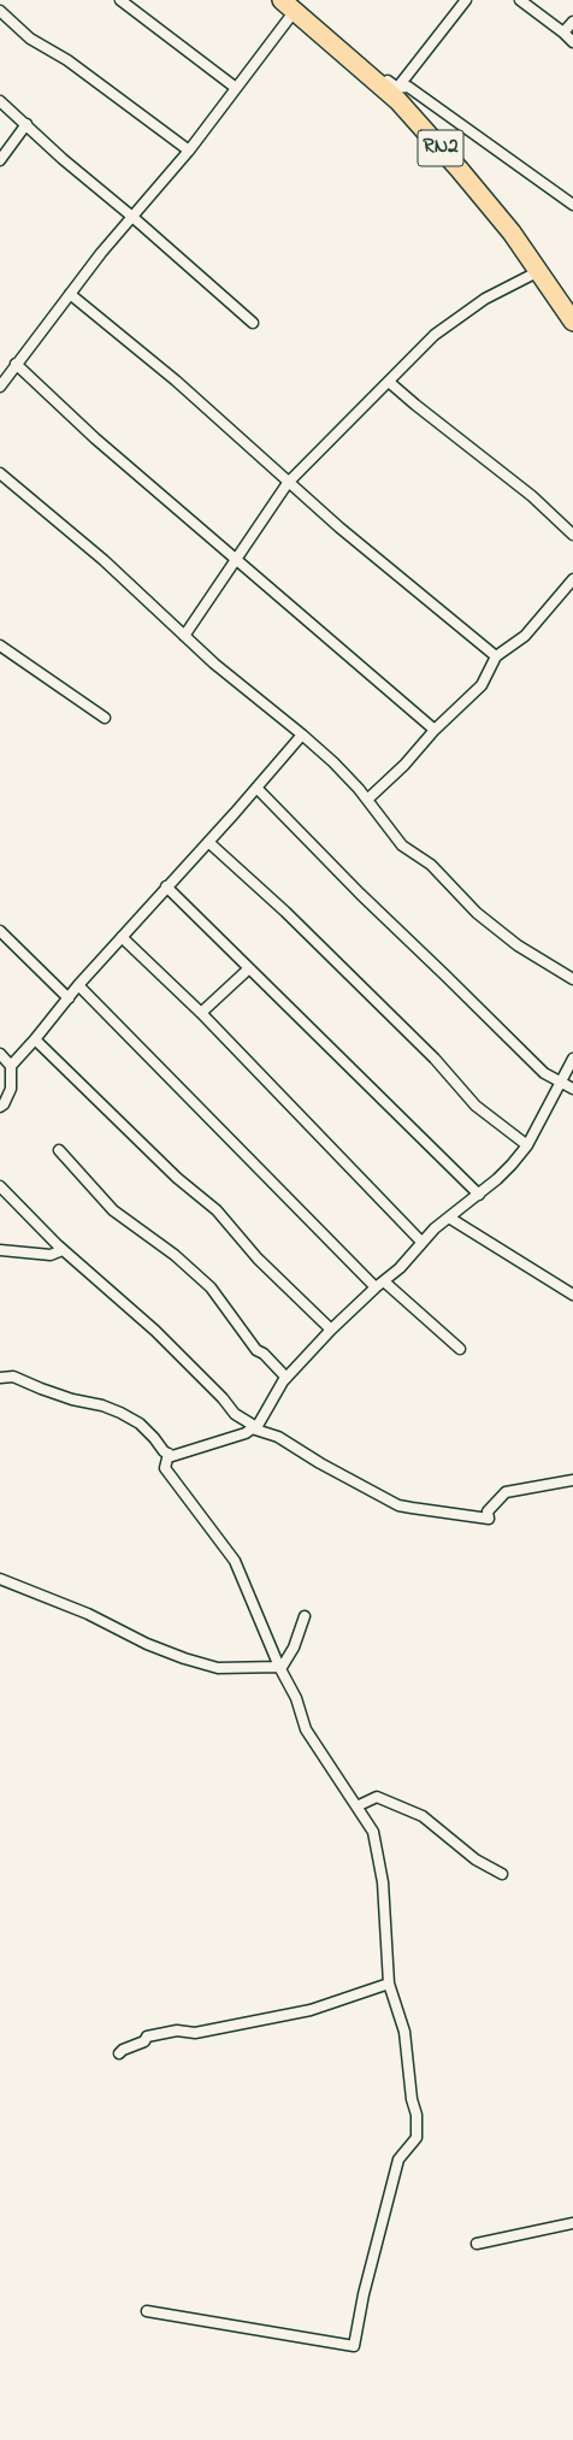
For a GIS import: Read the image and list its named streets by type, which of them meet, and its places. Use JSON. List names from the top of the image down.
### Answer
{
  "streets": {
    "highway": ["RN2"]
  }
}
